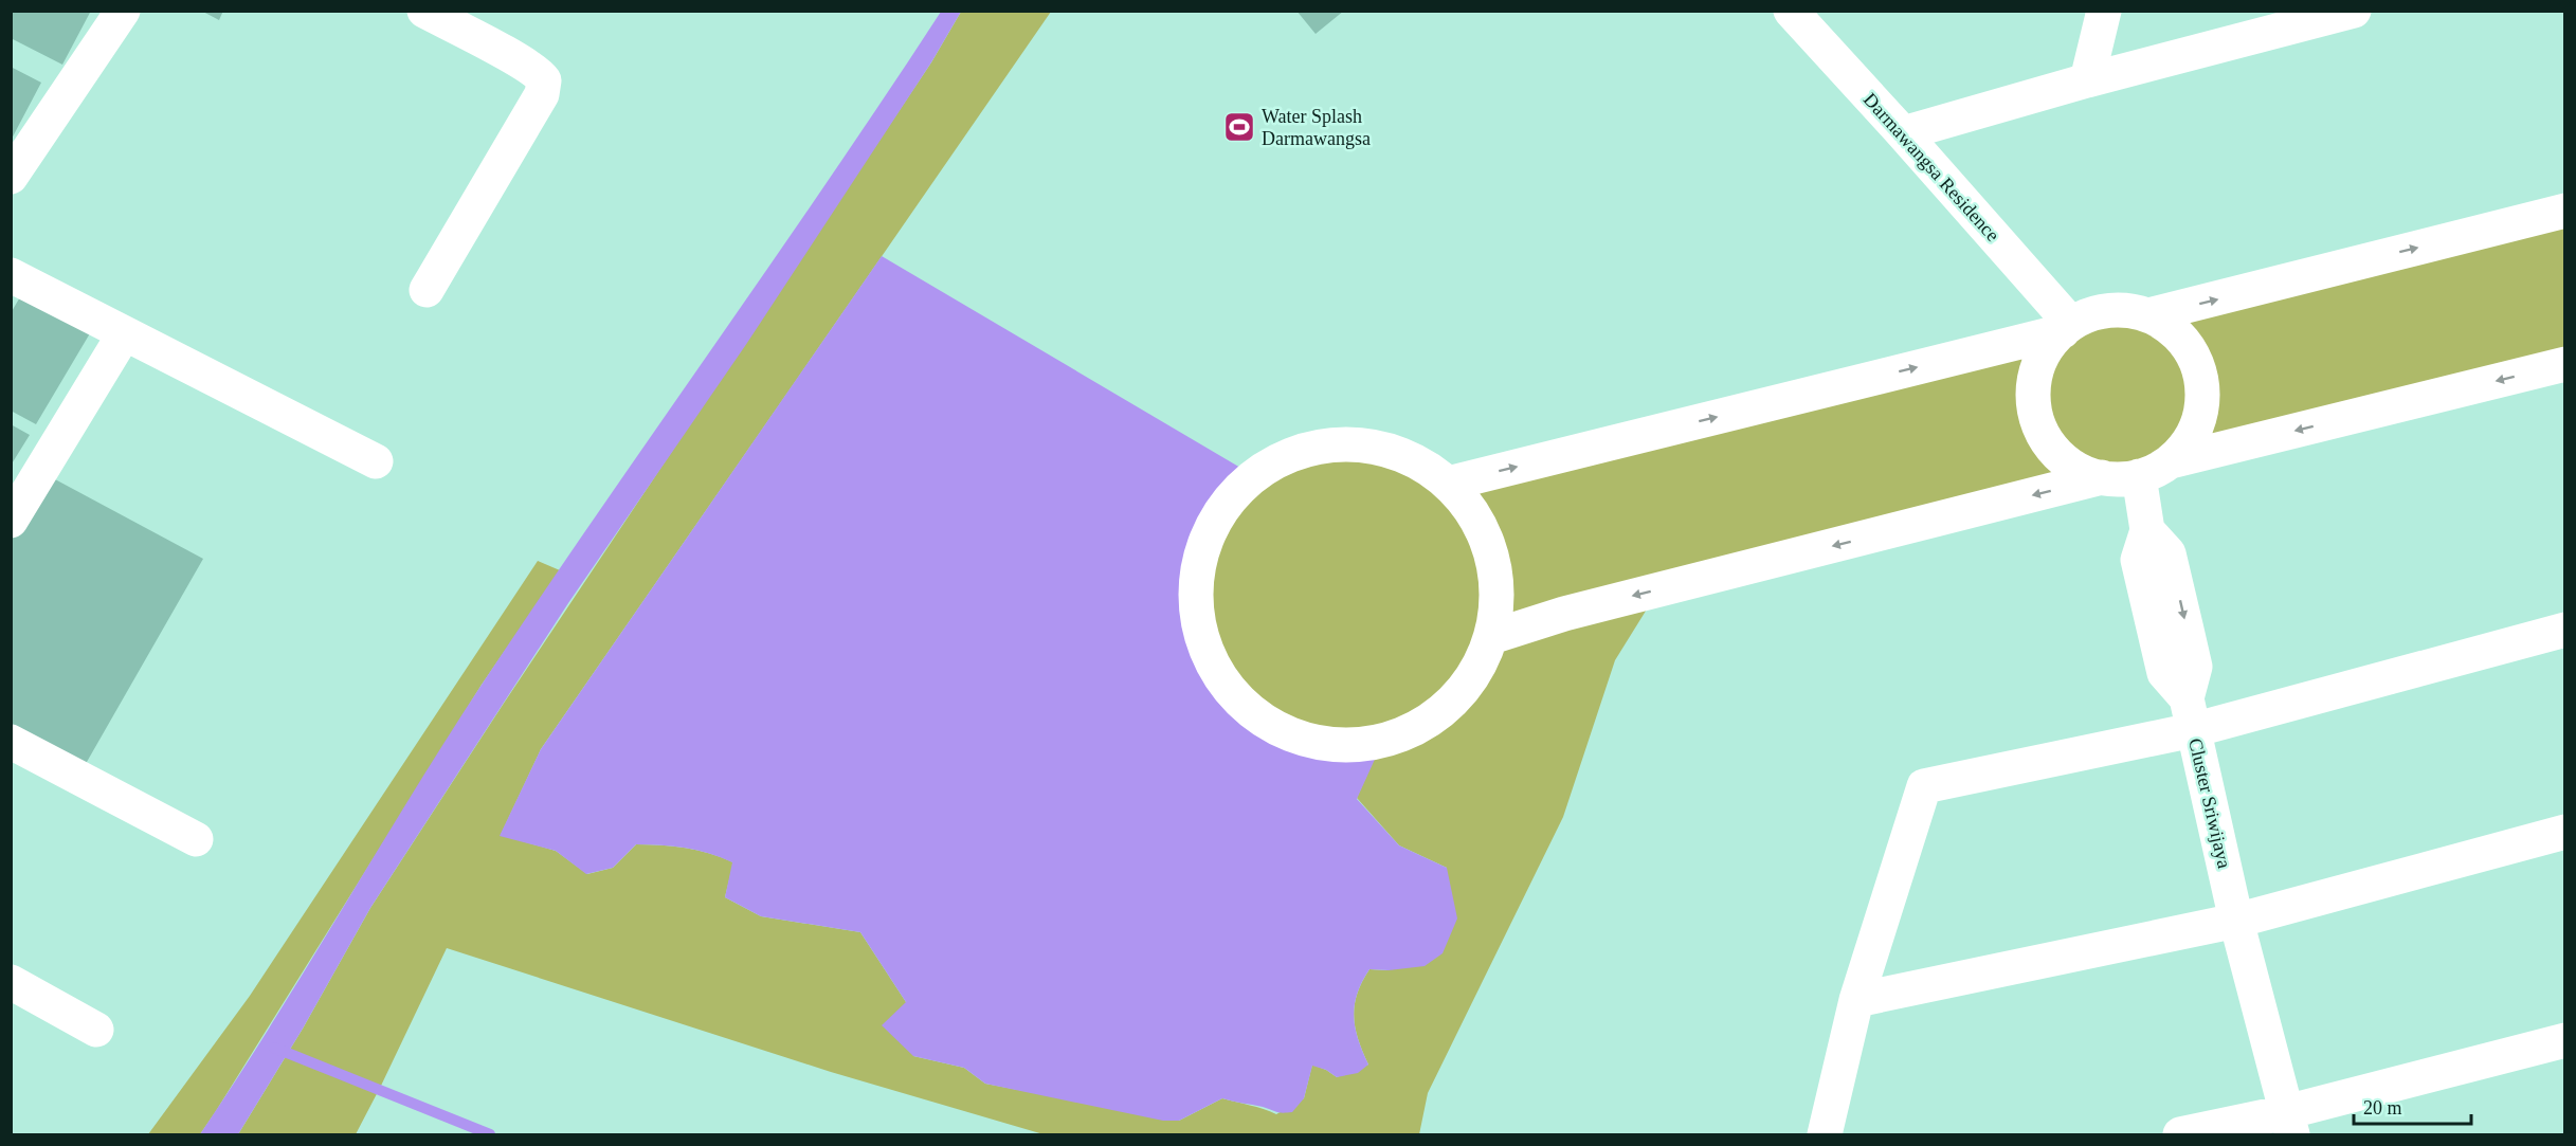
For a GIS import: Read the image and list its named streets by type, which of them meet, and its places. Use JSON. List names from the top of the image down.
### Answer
{
  "streets": {
    "street": ["Darmawangsa Residence", "Cluster Sriwijaya"]
  },
  "crossings": [
    ["Darmawangsa Residence", "Cluster Sriwijaya"]
  ],
  "places": {
    "sports": ["Water Splash Darmawangsa"]
  },
  "scale_bar": "20 m"
}
